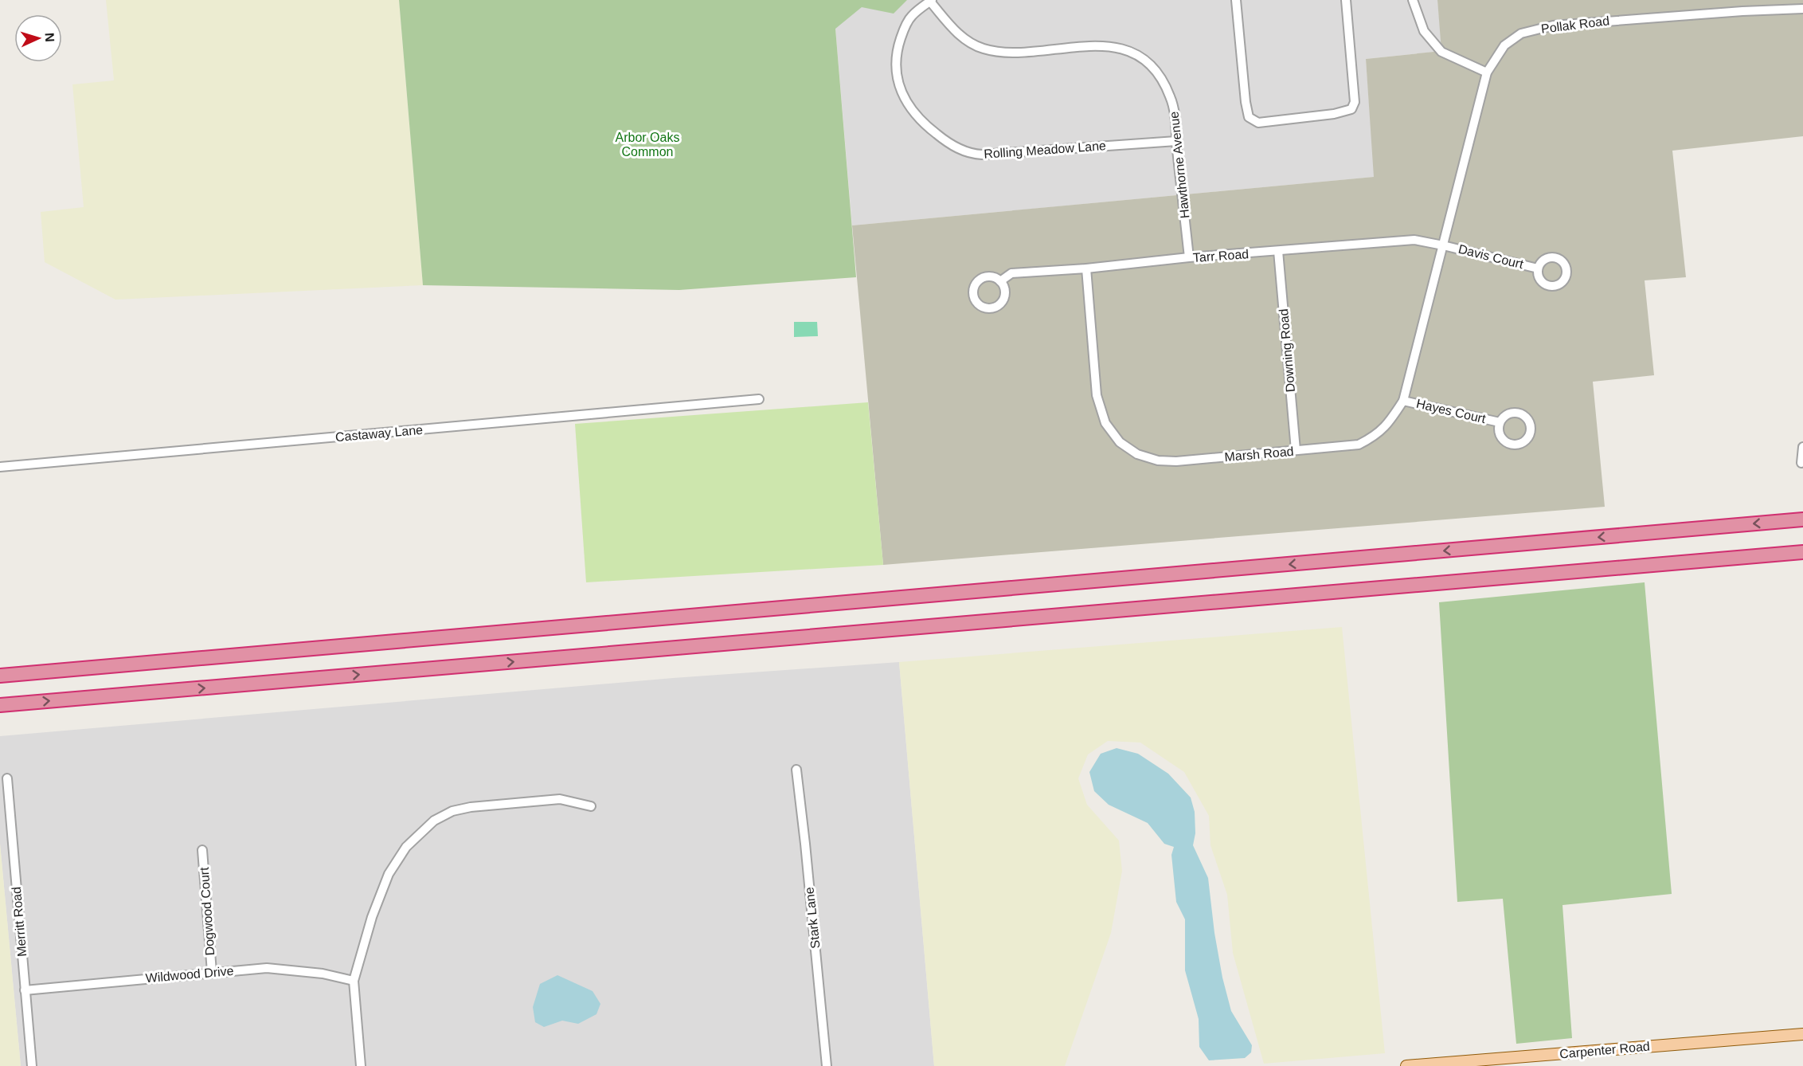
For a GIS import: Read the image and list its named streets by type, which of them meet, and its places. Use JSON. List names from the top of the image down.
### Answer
{
  "streets": {
    "main road": ["Carpenter Road"],
    "street": [
      "Pollak Road",
      "Rolling Meadow Lane",
      "Hawthorne Avenue",
      "Tarr Road",
      "Davis Court",
      "Downing Road",
      "Hayes Court",
      "Castaway Lane",
      "Marsh Road",
      "Dogwood Court",
      "Stark Lane",
      "Merritt Road",
      "Wildwood Drive"
    ]
  },
  "crossings": [
    ["Pollak Road", "Tarr Road"],
    ["Pollak Road", "Davis Court"],
    ["Pollak Road", "Marsh Road"],
    ["Rolling Meadow Lane", "Hawthorne Avenue"],
    ["Hawthorne Avenue", "Tarr Road"],
    ["Tarr Road", "Davis Court"],
    ["Tarr Road", "Downing Road"],
    ["Tarr Road", "Marsh Road"],
    ["Davis Court", "Marsh Road"],
    ["Downing Road", "Marsh Road"],
    ["Hayes Court", "Marsh Road"],
    ["Dogwood Court", "Wildwood Drive"],
    ["Merritt Road", "Wildwood Drive"]
  ],
  "parks": ["Arbor Oaks Common"],
  "north": "right"
}
